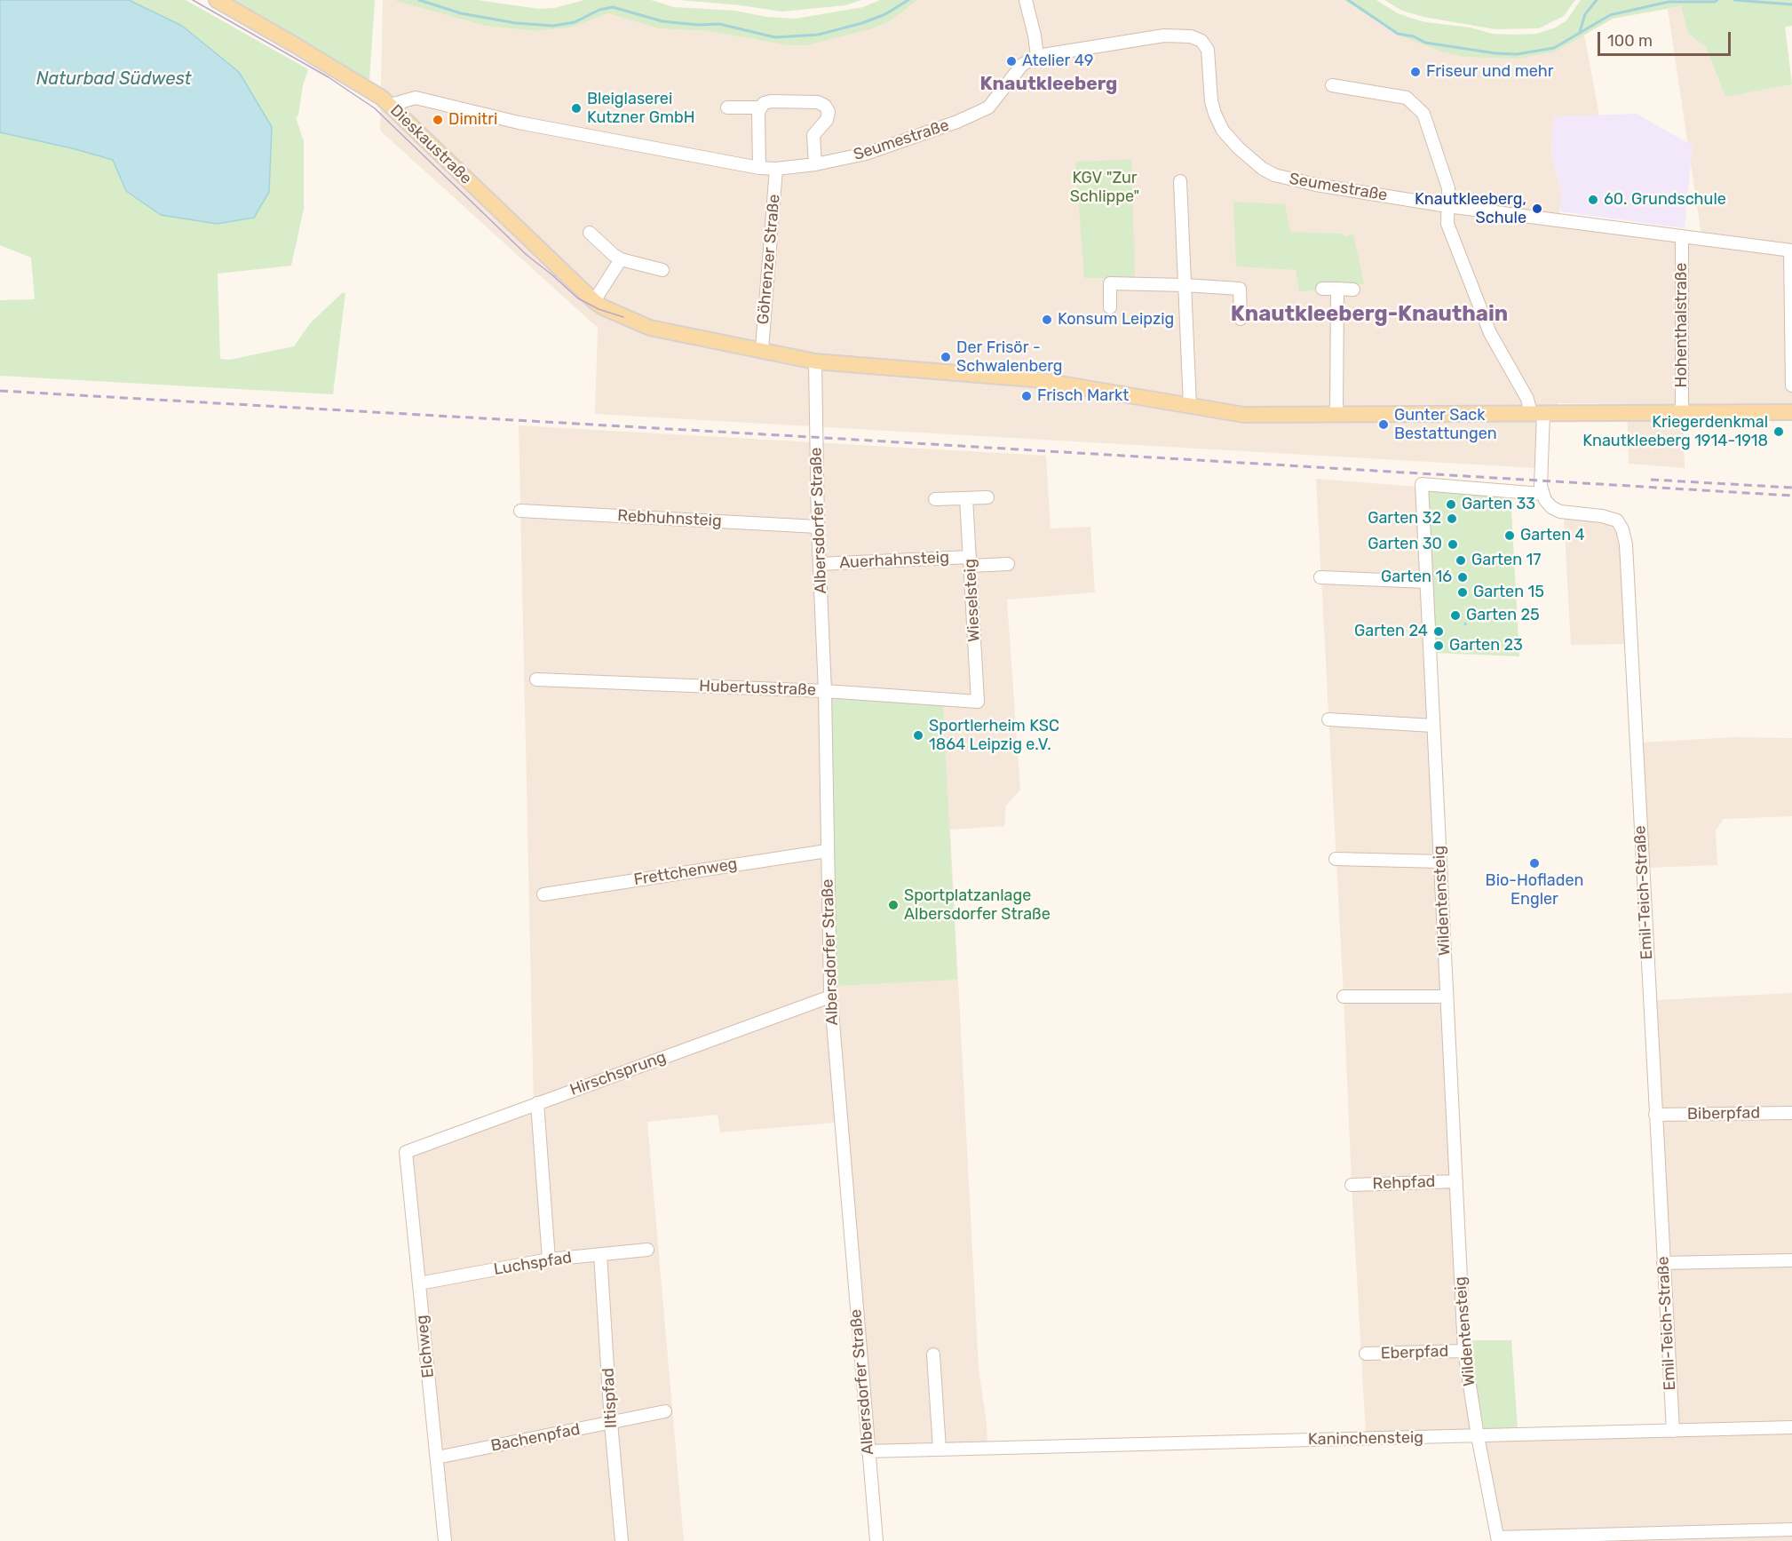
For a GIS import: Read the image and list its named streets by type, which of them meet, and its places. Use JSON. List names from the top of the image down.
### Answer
{
  "streets": {
    "main road": ["Dieskaustraße"],
    "street": [
      "Seumestraße",
      "Göhrenzer Straße",
      "Hohenthalstraße",
      "Rebhuhnsteig",
      "Albersdorfer Straße",
      "Auerhahnsteig",
      "Wieselsteig",
      "Hubertusstraße",
      "Frettchenweg",
      "Emil-Teich-Straße",
      "Wildentensteig",
      "Hirschsprung",
      "Biberpfad",
      "Rehpfad",
      "Luchspfad",
      "Elchweg",
      "Eberpfad",
      "Iltispfad",
      "Bachenpfad",
      "Kaninchensteig"
    ]
  },
  "crossings": [
    ["Seumestraße", "Dieskaustraße"],
    ["Seumestraße", "Göhrenzer Straße"],
    ["Seumestraße", "Hohenthalstraße"],
    ["Dieskaustraße", "Göhrenzer Straße"],
    ["Dieskaustraße", "Hohenthalstraße"],
    ["Dieskaustraße", "Albersdorfer Straße"],
    ["Rebhuhnsteig", "Albersdorfer Straße"],
    ["Albersdorfer Straße", "Auerhahnsteig"],
    ["Albersdorfer Straße", "Hubertusstraße"],
    ["Albersdorfer Straße", "Frettchenweg"],
    ["Albersdorfer Straße", "Hirschsprung"],
    ["Albersdorfer Straße", "Kaninchensteig"],
    ["Auerhahnsteig", "Wieselsteig"],
    ["Wieselsteig", "Hubertusstraße"],
    ["Emil-Teich-Straße", "Wildentensteig"],
    ["Emil-Teich-Straße", "Biberpfad"],
    ["Emil-Teich-Straße", "Kaninchensteig"],
    ["Wildentensteig", "Rehpfad"],
    ["Wildentensteig", "Eberpfad"],
    ["Wildentensteig", "Kaninchensteig"],
    ["Hirschsprung", "Elchweg"],
    ["Luchspfad", "Elchweg"],
    ["Luchspfad", "Iltispfad"],
    ["Elchweg", "Bachenpfad"],
    ["Iltispfad", "Bachenpfad"]
  ],
  "districts": ["Knautkleeberg", "Knautkleeberg-Knauthain"],
  "water": ["Naturbad Südwest"],
  "parks": ["KGV \"Zur Schlippe\""],
  "places": [
    "Atelier 49",
    "Friseur und mehr",
    "Bleiglaserei Kutzner GmbH",
    "Dimitri",
    "60. Grundschule",
    "Knautkleeberg, Schule",
    "Konsum Leipzig",
    "Der Frisör - Schwalenberg",
    "Frisch Markt",
    "Gunter Sack Bestattungen",
    "Kriegerdenkmal Knautkleeberg 1914-1918",
    "Garten 33",
    "Garten 32",
    "Garten 4",
    "Garten 30",
    "Garten 17",
    "Garten 16",
    "Garten 15",
    "Garten 25",
    "Garten 24",
    "Garten 23",
    "Sportlerheim KSC 1864 Leipzig e.V.",
    "Bio-Hofladen Engler",
    "Sportplatzanlage Albersdorfer Straße"
  ],
  "scale_bar": "100 m"
}
